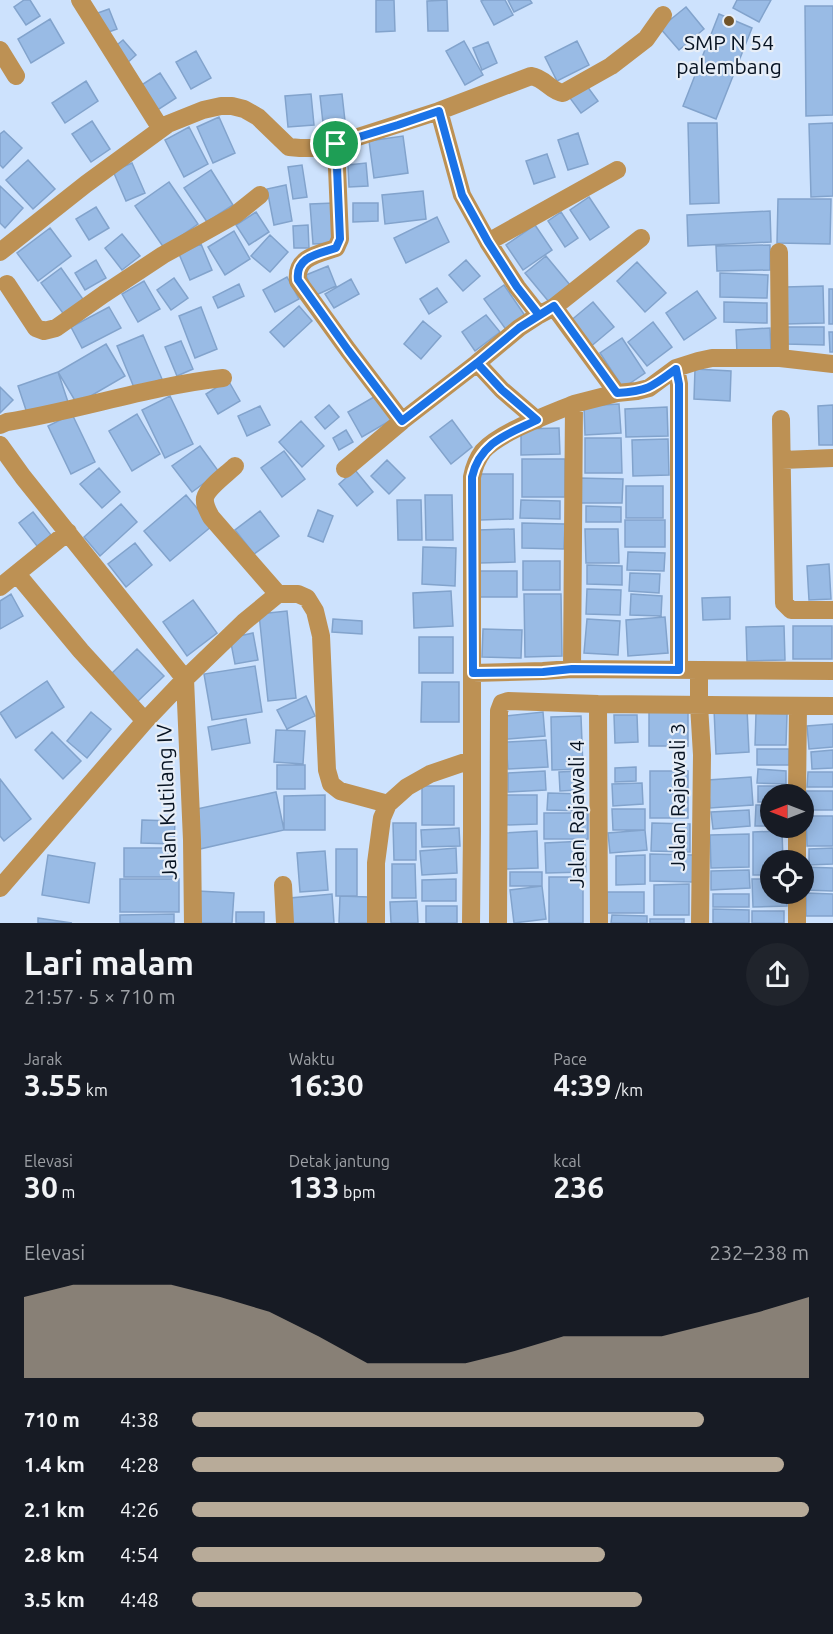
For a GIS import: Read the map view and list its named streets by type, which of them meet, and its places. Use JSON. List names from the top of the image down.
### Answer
{
  "streets": {
    "street": ["Jalan Rajawali 3", "Jalan Kutilang IV", "Jalan Rajawali 4"]
  },
  "places": ["SMP N 54 palembang"],
  "north": "left",
  "page": {
    "heading": ["Lari malam", "21:57 · 5 × 710 m"],
    "stats": [
      ["Jarak", "3.55 km"],
      ["Waktu", "16:30"],
      ["Pace", "4:39 /km"],
      ["Elevasi", "30 m"],
      ["Detak jantung", "133 bpm"],
      ["kcal", "236"]
    ],
    "chart": ["Elevasi", "232–238 m"],
    "list": [
      {
        "name": "710 m",
        "note": "4:38"
      },
      {
        "name": "1.4 km",
        "note": "4:28"
      },
      {
        "name": "2.1 km",
        "note": "4:26"
      },
      {
        "name": "2.8 km",
        "note": "4:54"
      },
      {
        "name": "3.5 km",
        "note": "4:48"
      }
    ]
  }
}
